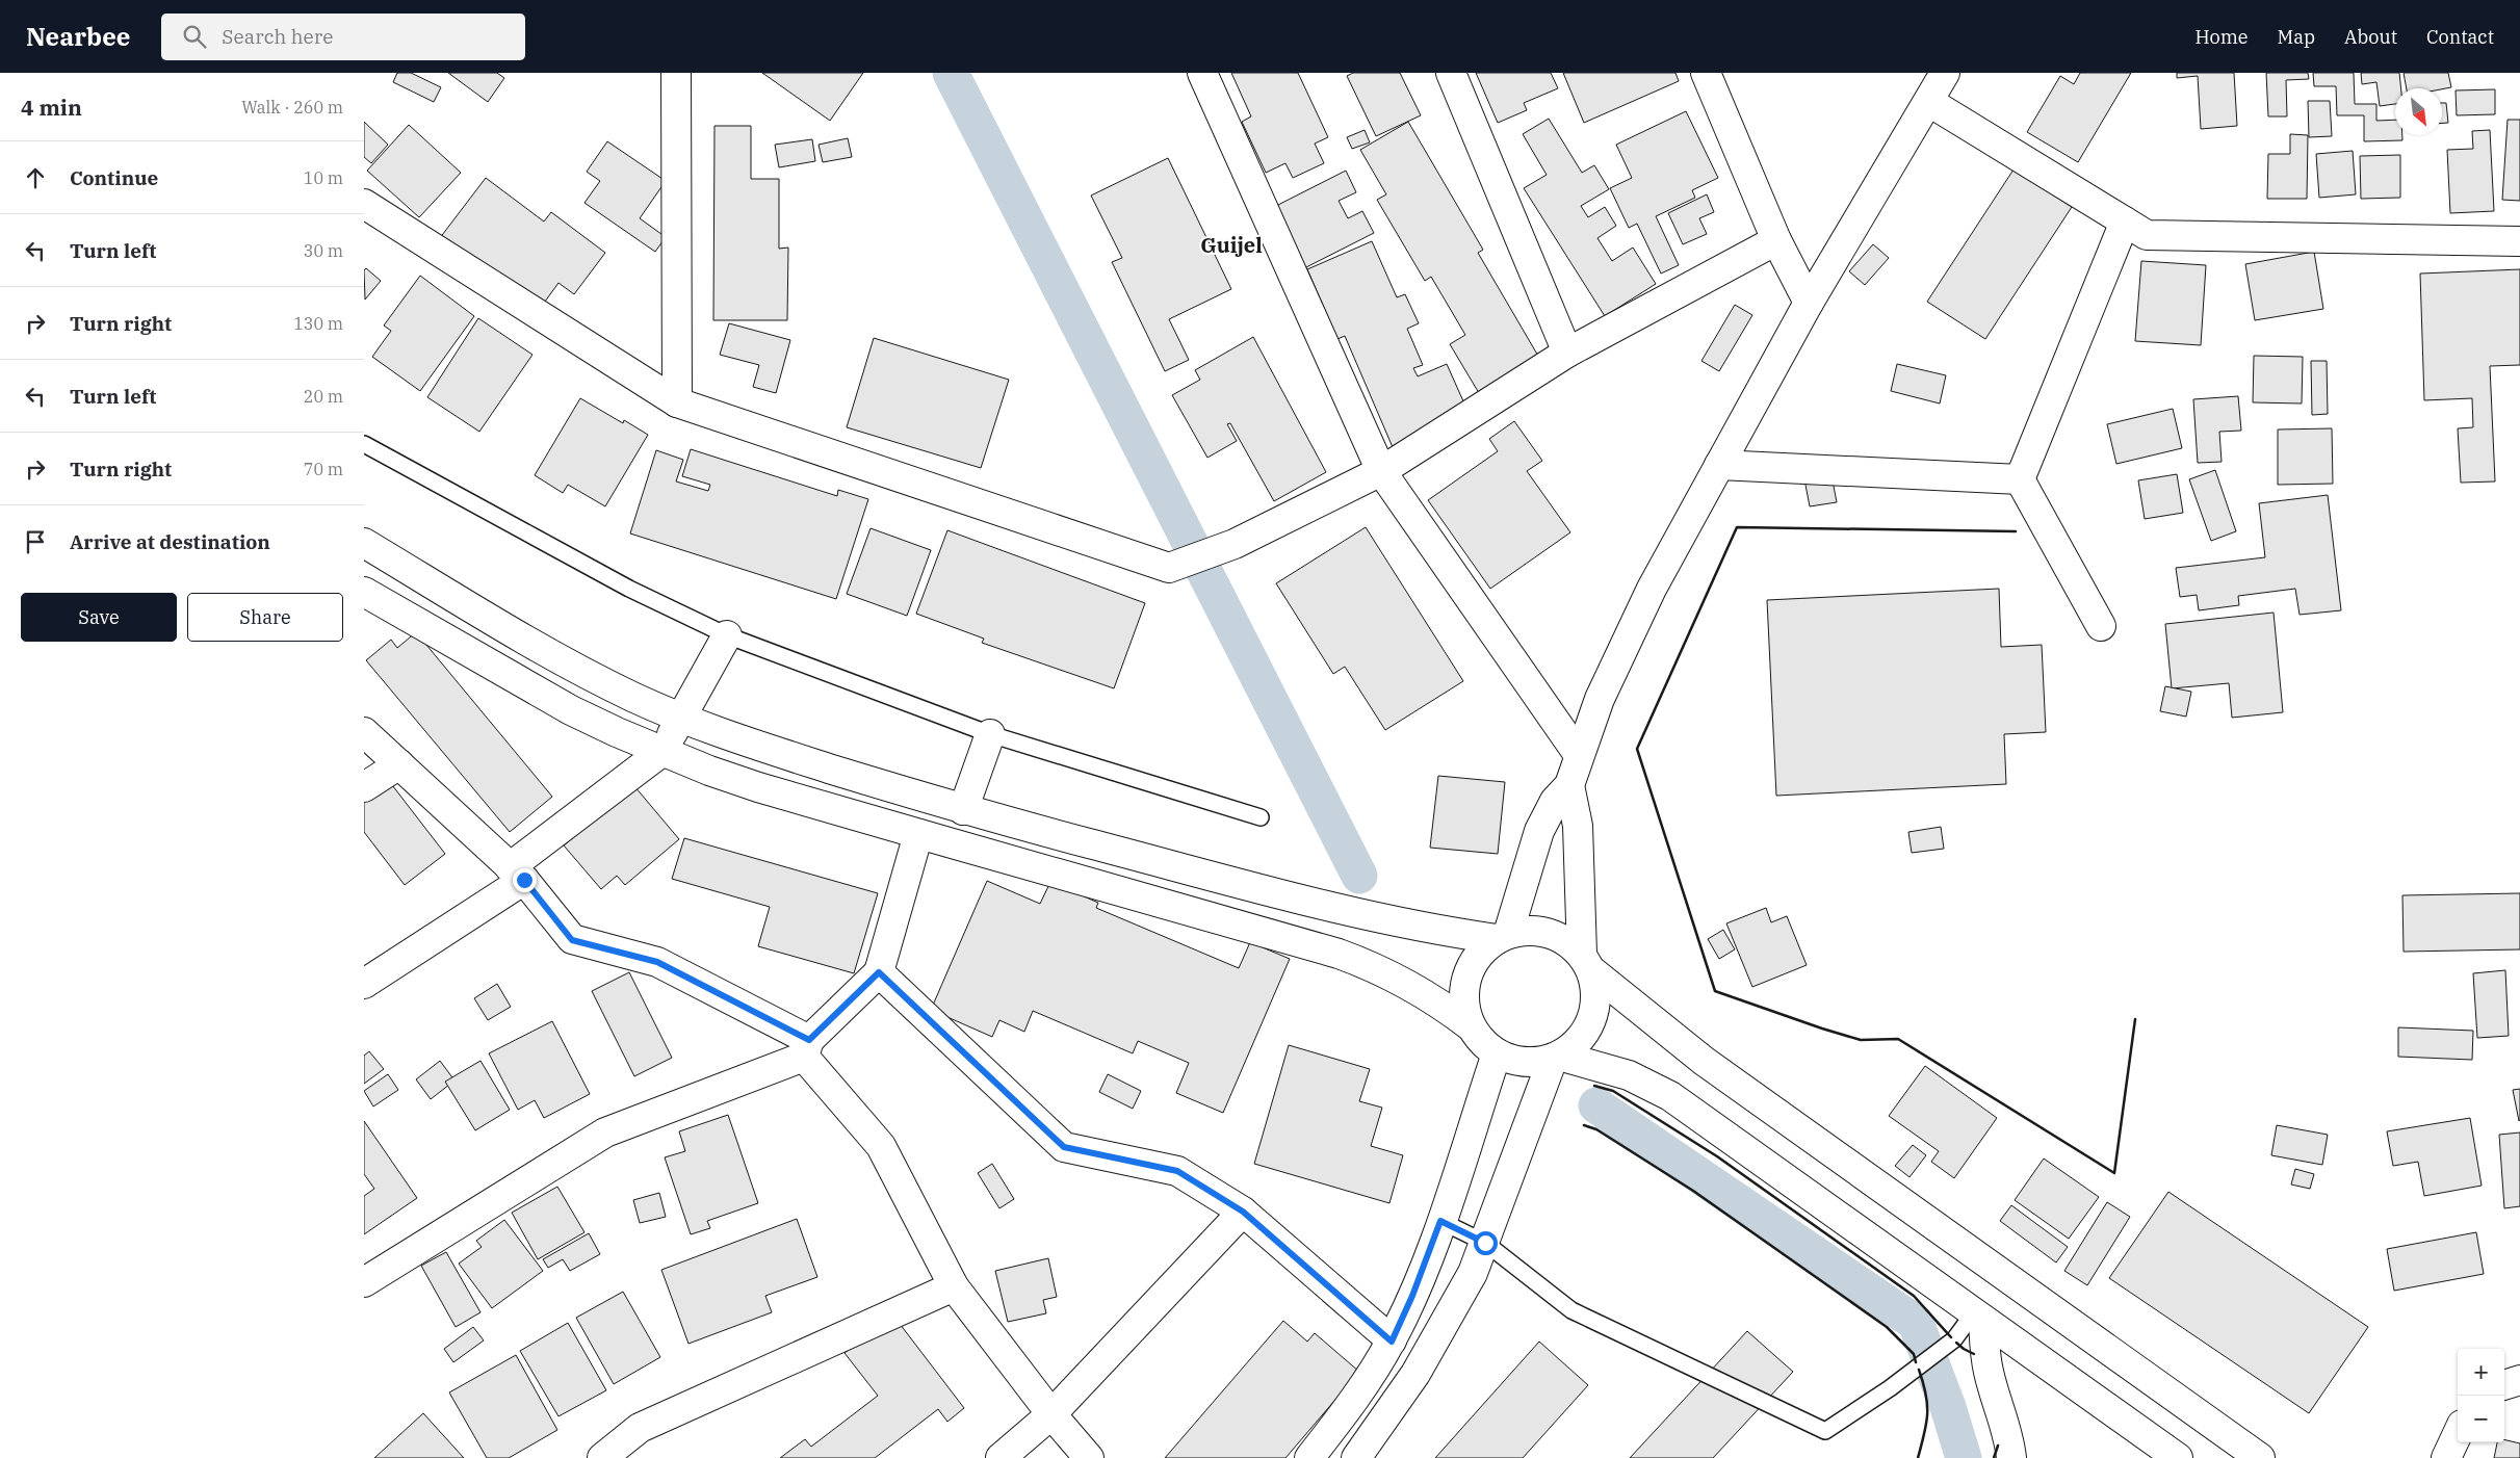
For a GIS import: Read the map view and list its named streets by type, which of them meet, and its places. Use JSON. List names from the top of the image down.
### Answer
{
  "districts": ["Guijel"],
  "north": "bottom right",
  "page": {
    "header": "Nearbee",
    "search": "Search here",
    "nav": [
      "Home",
      "Map",
      "About",
      "Contact"
    ],
    "heading": ["4 min", "Walk · 260 m"],
    "list": [
      ["Continue", "10 m"],
      ["Turn left", "30 m"],
      ["Turn right", "130 m"],
      ["Turn left", "20 m"],
      ["Turn right", "70 m"],
      "Arrive at destination"
    ],
    "buttons": ["Save", "Share"],
    "map_buttons": ["+", "−"]
  }
}
